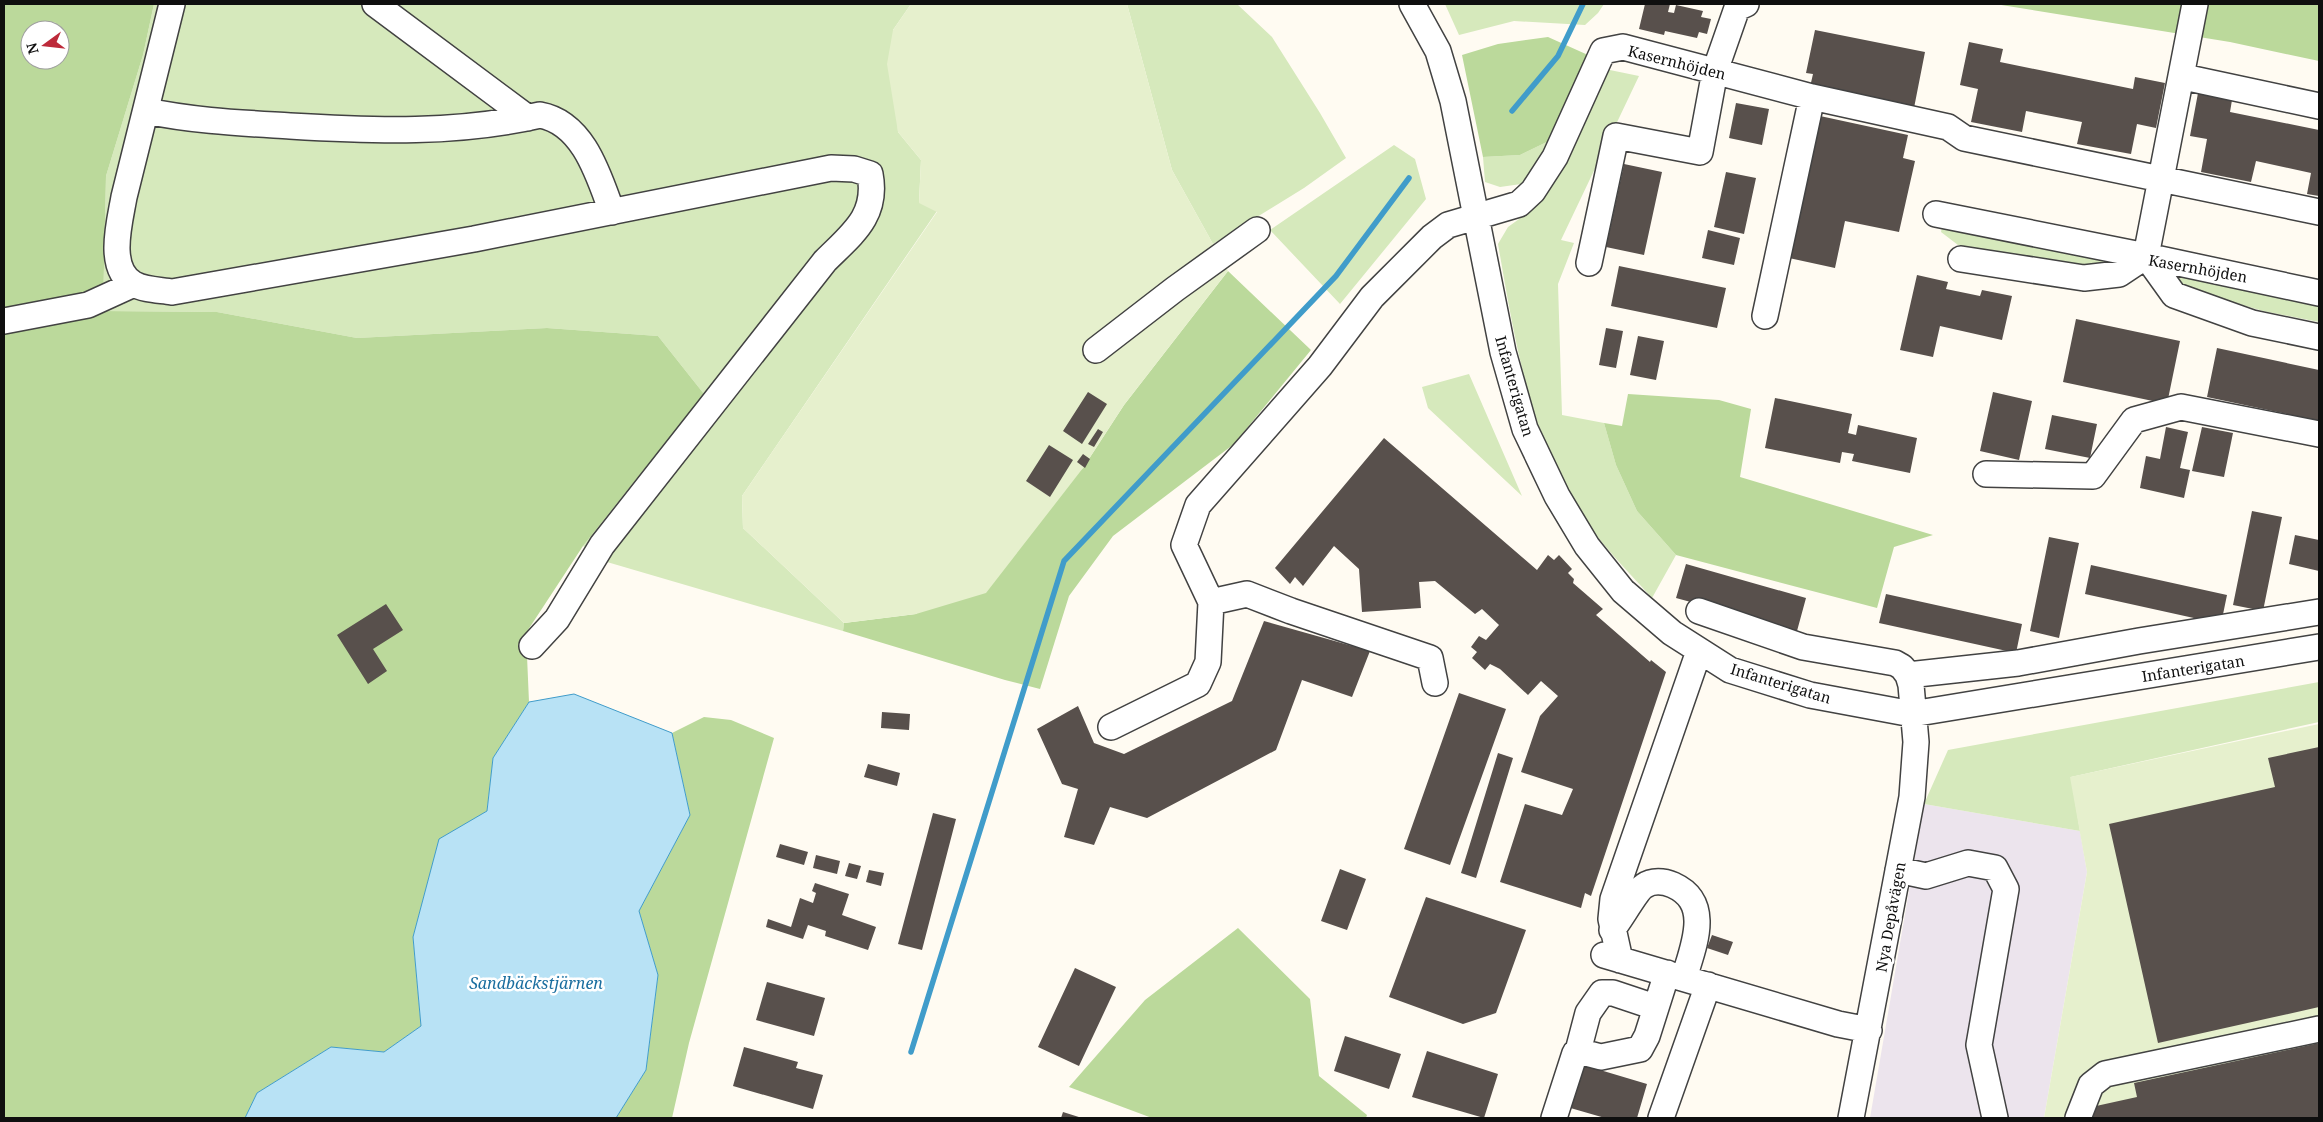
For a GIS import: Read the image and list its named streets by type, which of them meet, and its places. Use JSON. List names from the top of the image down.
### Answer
{
  "streets": {
    "street": ["Kasernhöjden", "Infanterigatan", "Nya Depåvägen"]
  },
  "crossings": [
    ["Kasernhöjden", "Infanterigatan"],
    ["Infanterigatan", "Nya Depåvägen"]
  ],
  "water": ["Sandbäckstjärnen"],
  "north": "left"
}
